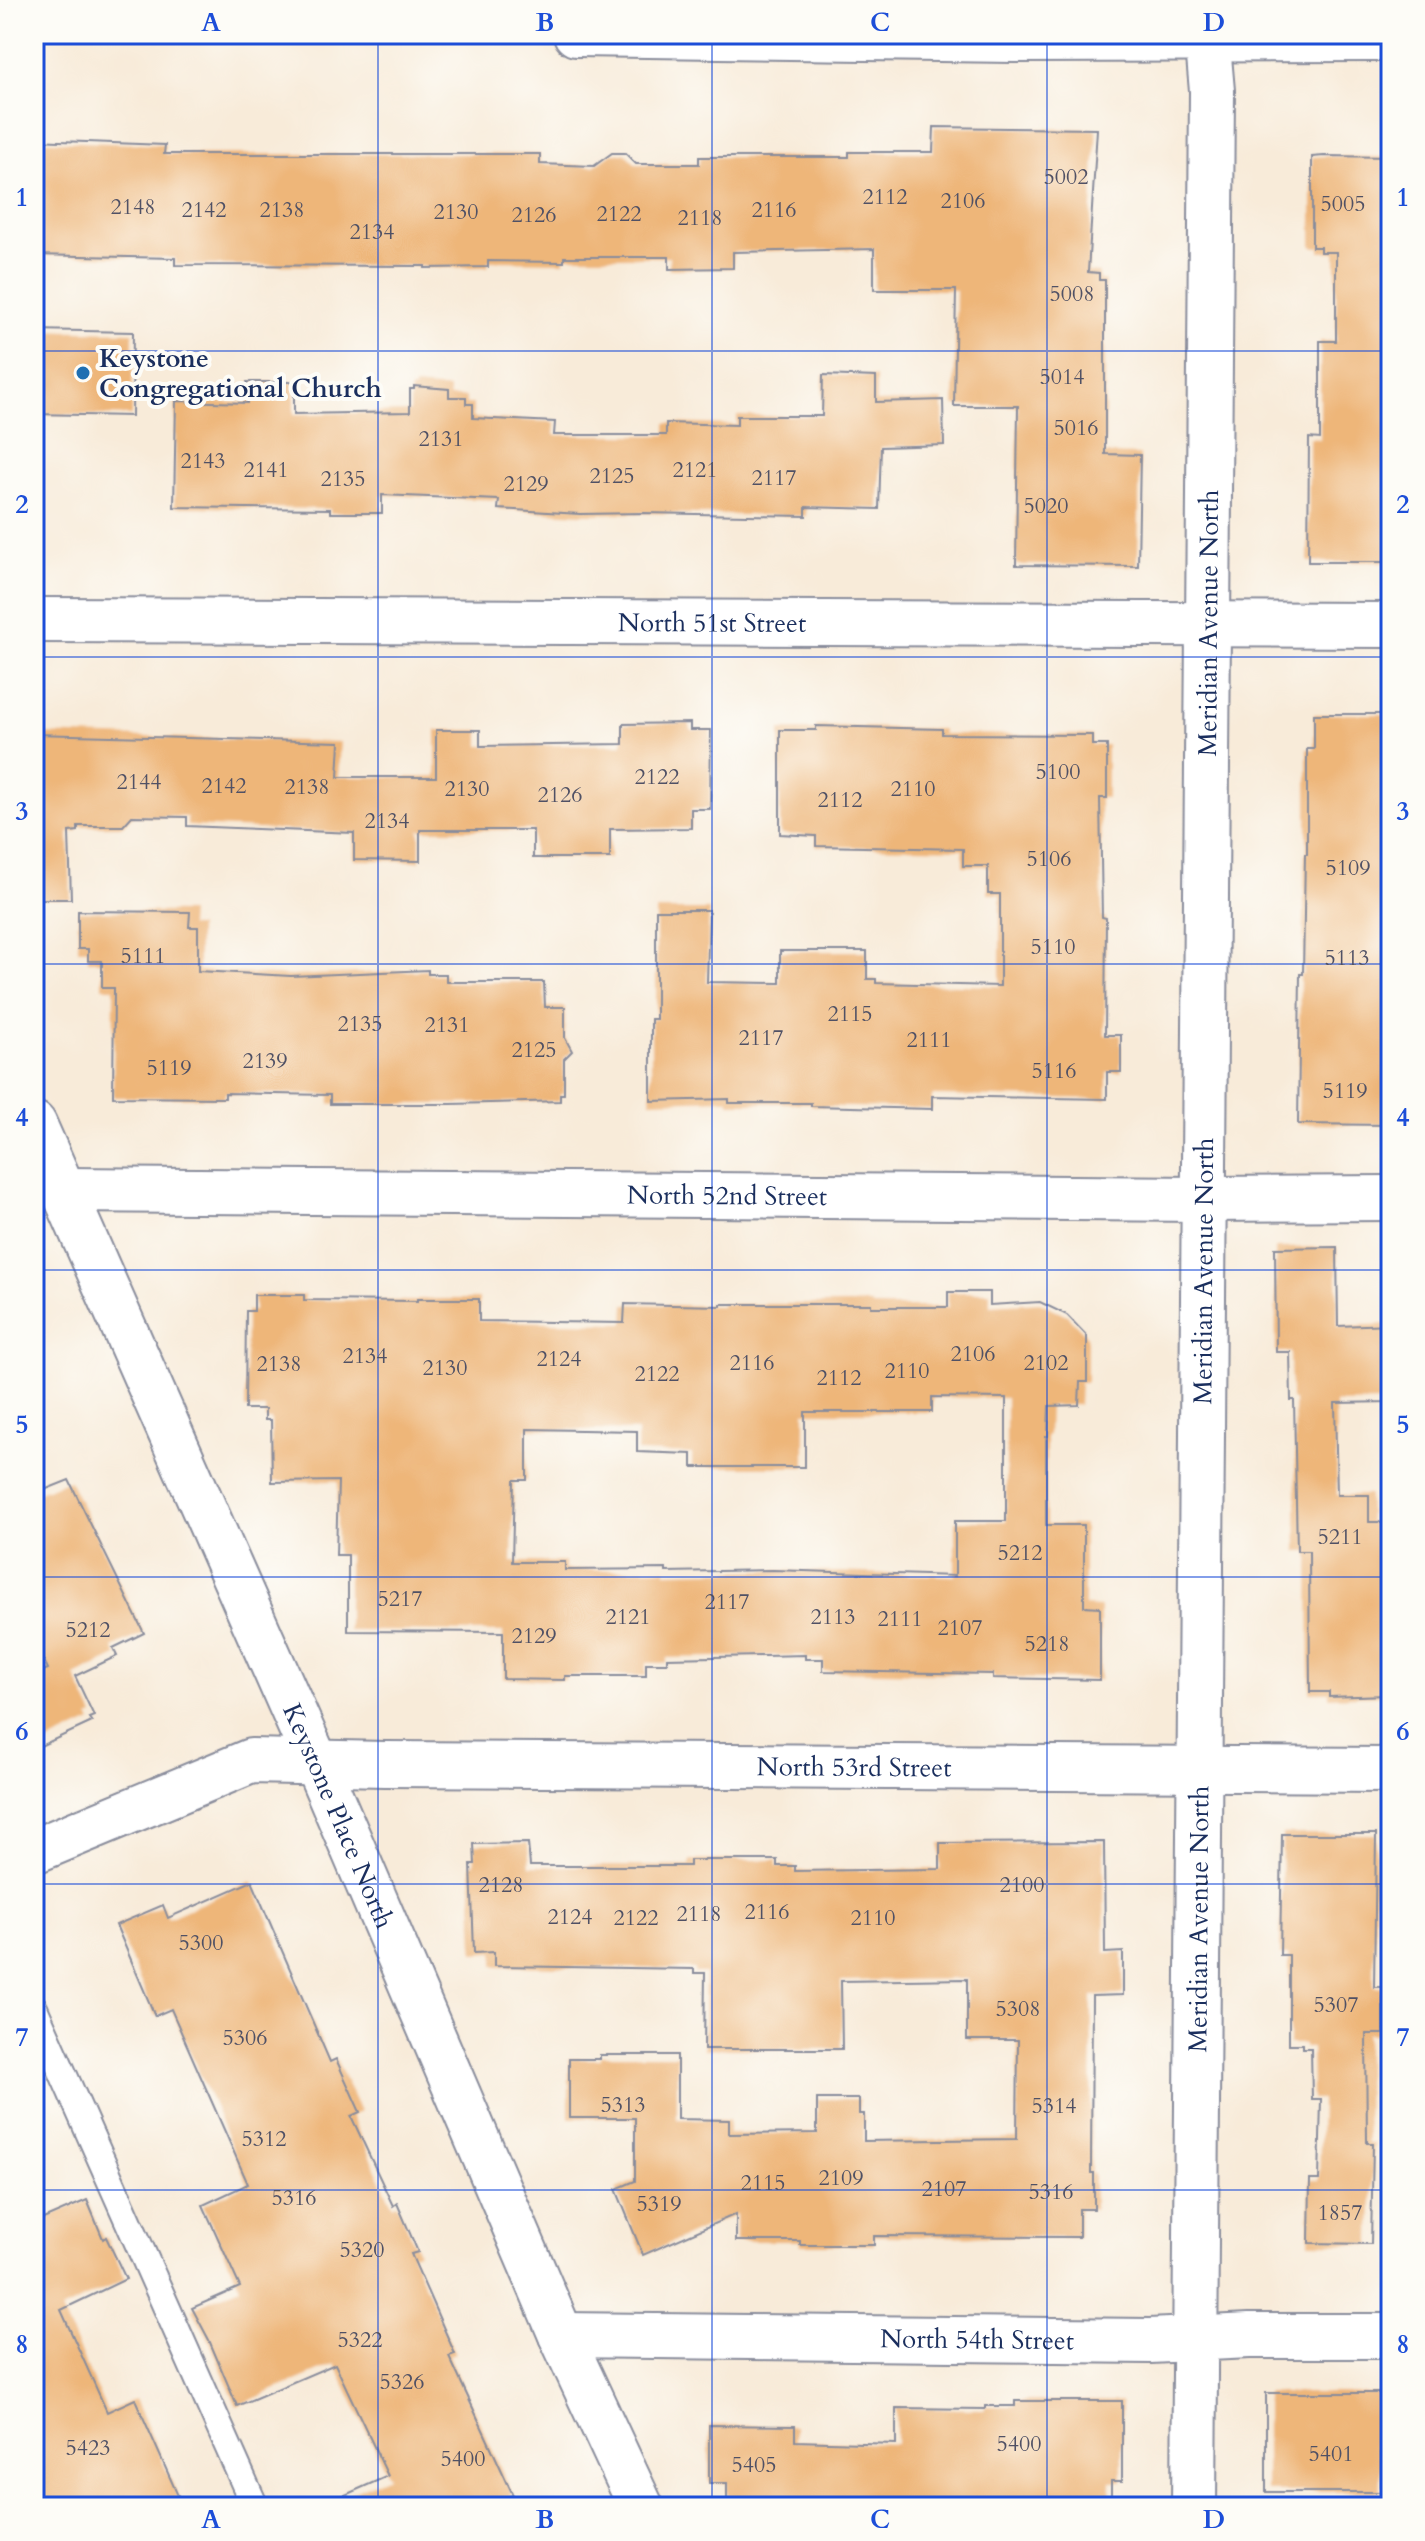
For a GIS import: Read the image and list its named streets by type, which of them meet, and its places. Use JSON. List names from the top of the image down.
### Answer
{
  "streets": {
    "street": [
      "Meridian Avenue North",
      "North 51st Street",
      "North 52nd Street",
      "North 53rd Street",
      "Keystone Place North",
      "North 54th Street"
    ]
  },
  "crossings": [
    ["Meridian Avenue North", "North 51st Street"],
    ["Meridian Avenue North", "North 52nd Street"],
    ["Meridian Avenue North", "North 53rd Street"],
    ["Meridian Avenue North", "North 54th Street"],
    ["North 52nd Street", "Keystone Place North"],
    ["North 53rd Street", "Keystone Place North"],
    ["Keystone Place North", "North 54th Street"]
  ],
  "places": ["Keystone Congregational Church"],
  "house_numbers": [
    "5002",
    "2112",
    "2106",
    "5005",
    "2148",
    "2142",
    "2138",
    "2116",
    "2130",
    "2122",
    "2126",
    "2118",
    "2134",
    "5008",
    "5014",
    "5016",
    "2131",
    "2143",
    "2141",
    "2121",
    "2125",
    "2117",
    "2135",
    "2129",
    "5020",
    "5100",
    "2122",
    "2144",
    "2142",
    "2138",
    "2130",
    "2110",
    "2126",
    "2112",
    "2134",
    "5106",
    "5109",
    "5110",
    "5111",
    "5113",
    "2115",
    "2135",
    "2131",
    "2117",
    "2111",
    "2125",
    "2139",
    "5119",
    "5116",
    "5119",
    "2106",
    "2134",
    "2124",
    "2116",
    "2102",
    "2138",
    "2130",
    "2110",
    "2122",
    "2112",
    "5211",
    "5212",
    "5217",
    "2117",
    "2121",
    "2113",
    "2111",
    "2107",
    "5212",
    "2129",
    "5218",
    "2128",
    "2100",
    "2116",
    "2118",
    "2124",
    "2122",
    "2110",
    "5300",
    "5307",
    "5308",
    "5306",
    "5313",
    "5314",
    "5312",
    "2109",
    "2115",
    "2107",
    "5316",
    "5316",
    "5319",
    "1857",
    "5320",
    "5322",
    "5326",
    "5400",
    "5423",
    "5401",
    "5400",
    "5405"
  ],
  "grid": {
    "columns": [
      "A",
      "B",
      "C",
      "D"
    ],
    "rows": [
      "1",
      "2",
      "3",
      "4",
      "5",
      "6",
      "7",
      "8"
    ]
  }
}
